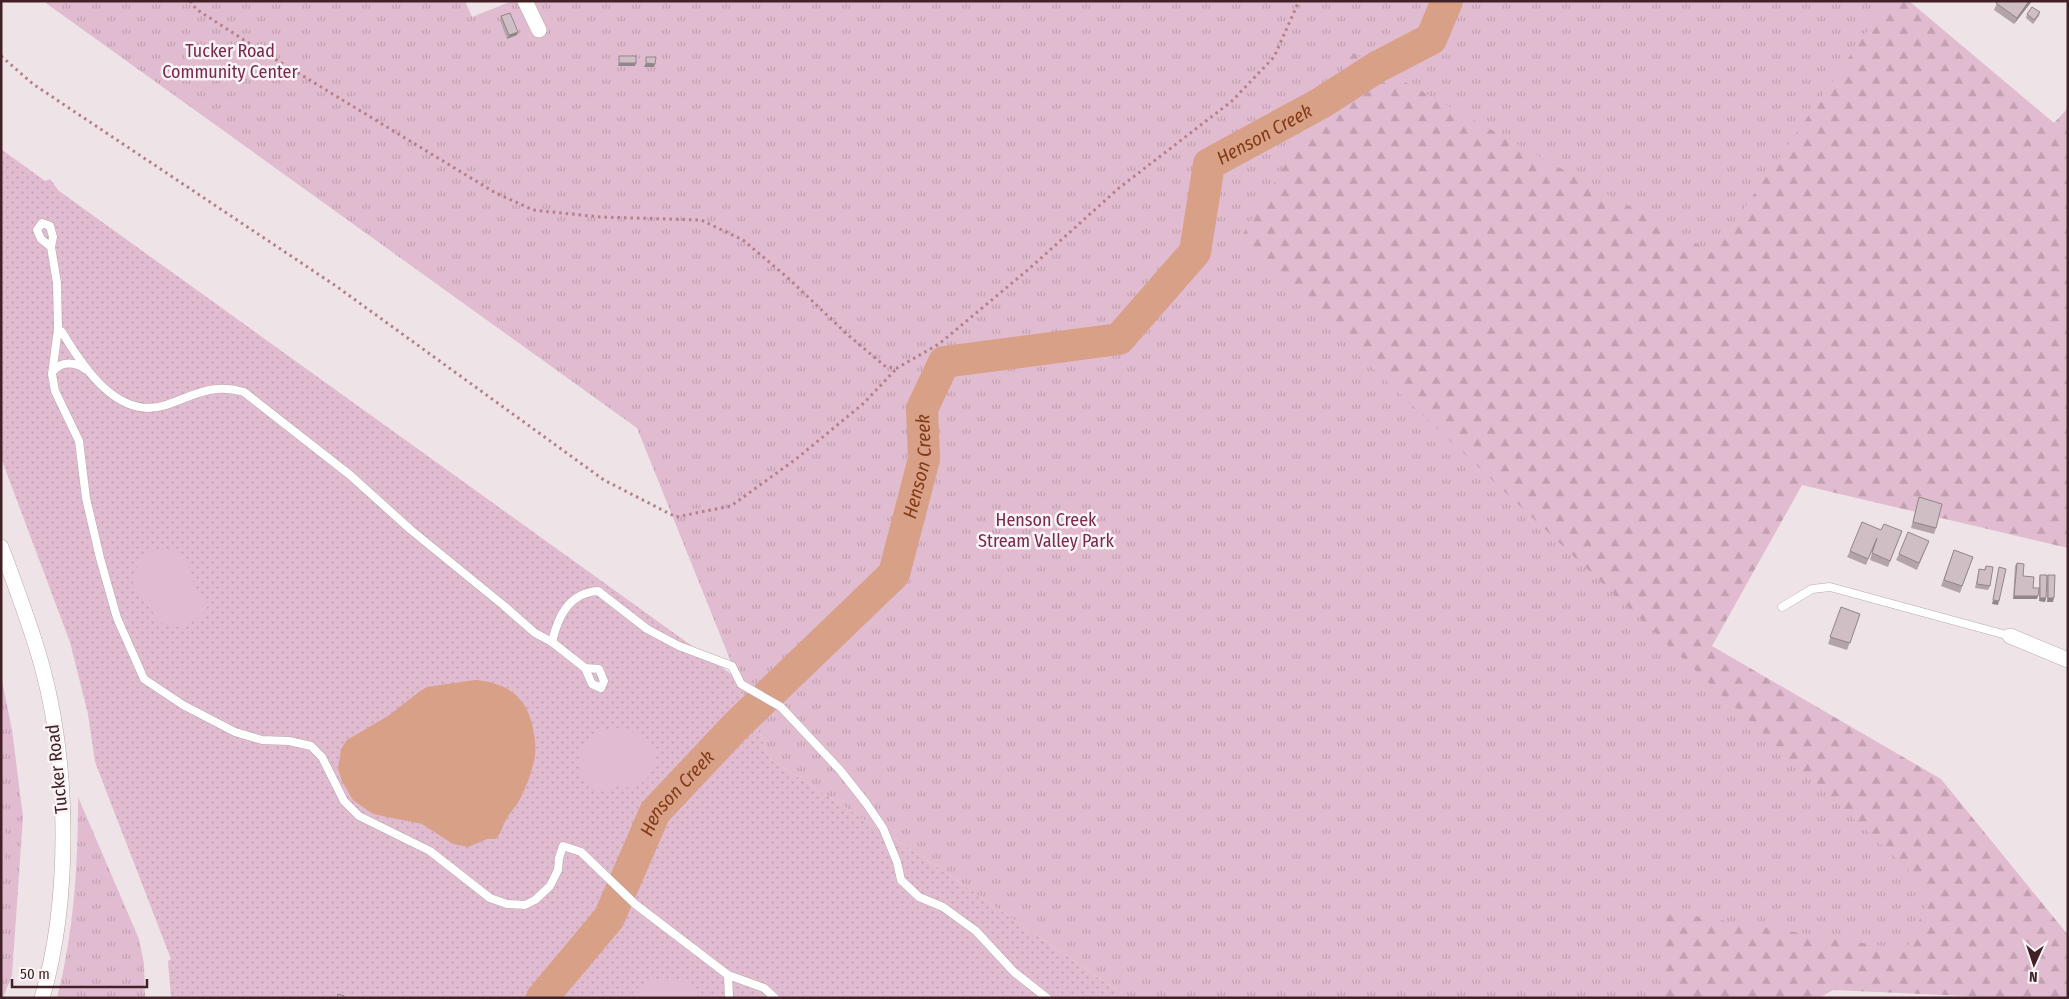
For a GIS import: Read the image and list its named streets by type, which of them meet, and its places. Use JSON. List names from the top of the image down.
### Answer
{
  "streets": {
    "street": ["Tucker Road"]
  },
  "water": ["Henson Creek"],
  "parks": ["Tucker Road Community Center", "Henson Creek Stream Valley Park"],
  "scale_bar": "50 m",
  "north": "bottom"
}
